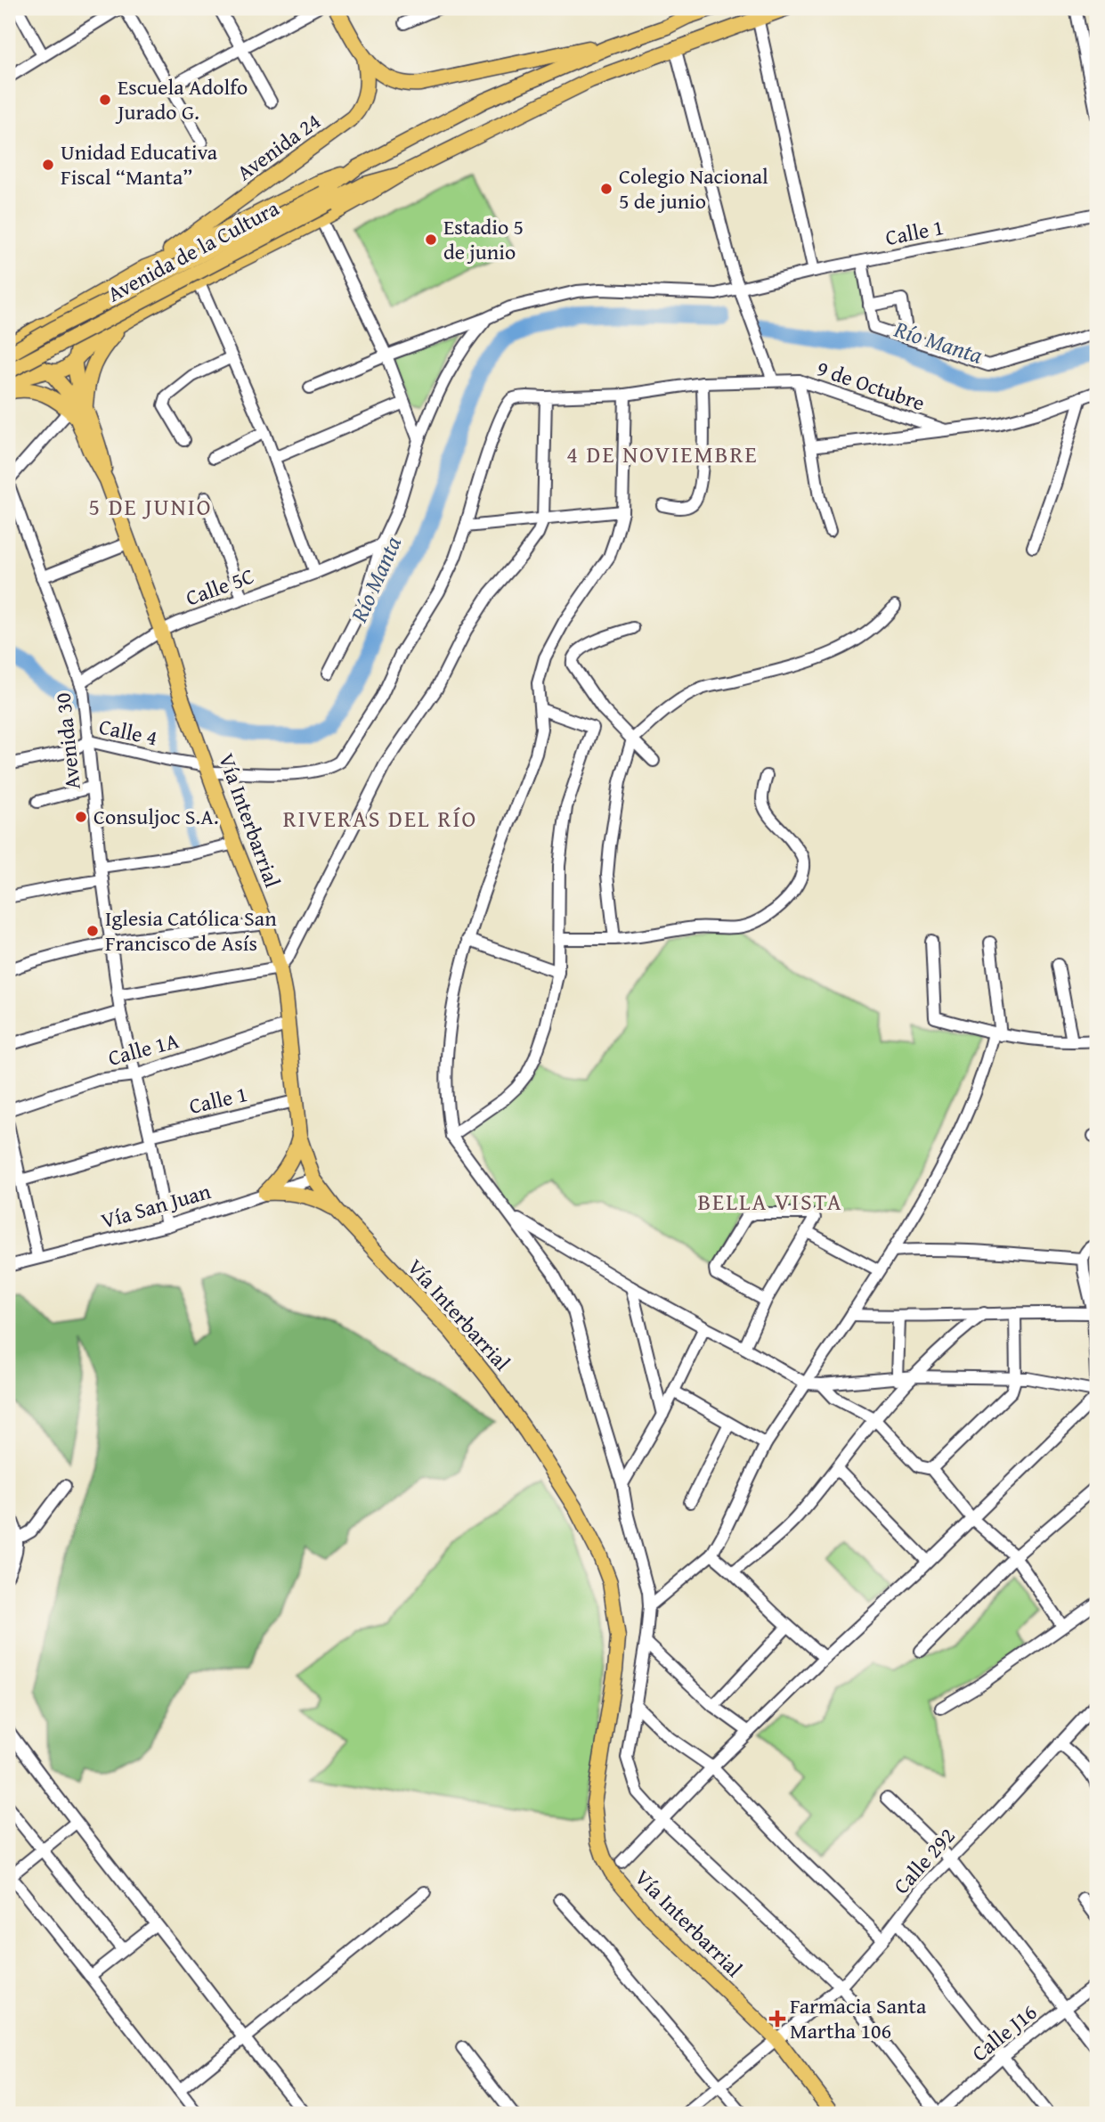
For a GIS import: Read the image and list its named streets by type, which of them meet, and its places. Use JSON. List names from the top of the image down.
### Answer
{
  "streets": {
    "main road": ["Avenida 24", "Avenida de la Cultura", "Vía Interbarrial"],
    "street": [
      "Calle 1",
      "9 de Octubre",
      "Calle 5C",
      "Calle 4",
      "Avenida 30",
      "Calle 1A",
      "Vía San Juan",
      "Calle 292",
      "Calle J16"
    ]
  },
  "crossings": [
    ["Avenida 24", "Avenida de la Cultura"],
    ["Calle 1", "Avenida 30"],
    ["Calle 1", "Vía Interbarrial"],
    ["Avenida de la Cultura", "Vía Interbarrial"],
    ["9 de Octubre", "Calle 4"],
    ["Calle 5C", "Avenida 30"],
    ["Calle 5C", "Vía Interbarrial"],
    ["Calle 4", "Avenida 30"],
    ["Calle 4", "Vía Interbarrial"],
    ["Avenida 30", "Calle 1A"],
    ["Avenida 30", "Vía San Juan"],
    ["Vía Interbarrial", "Calle 1A"],
    ["Vía Interbarrial", "Vía San Juan"],
    ["Vía Interbarrial", "Calle 292"]
  ],
  "districts": [
    "4 DE NOVIEMBRE",
    "5 DE JUNIO",
    "RIVERAS DEL RÍO",
    "BELLA VISTA"
  ],
  "water": ["Río Manta"],
  "places": {
    "other": [
      "Escuela Adolfo Jurado G.",
      "Unidad Educativa Fiscal “Manta”",
      "Colegio Nacional 5 de junio",
      "Estadio 5 de junio",
      "Consuljoc S.A.",
      "Iglesia Católica San Francisco de Asís"
    ],
    "health": ["Farmacia Santa Martha 106"]
  }
}
